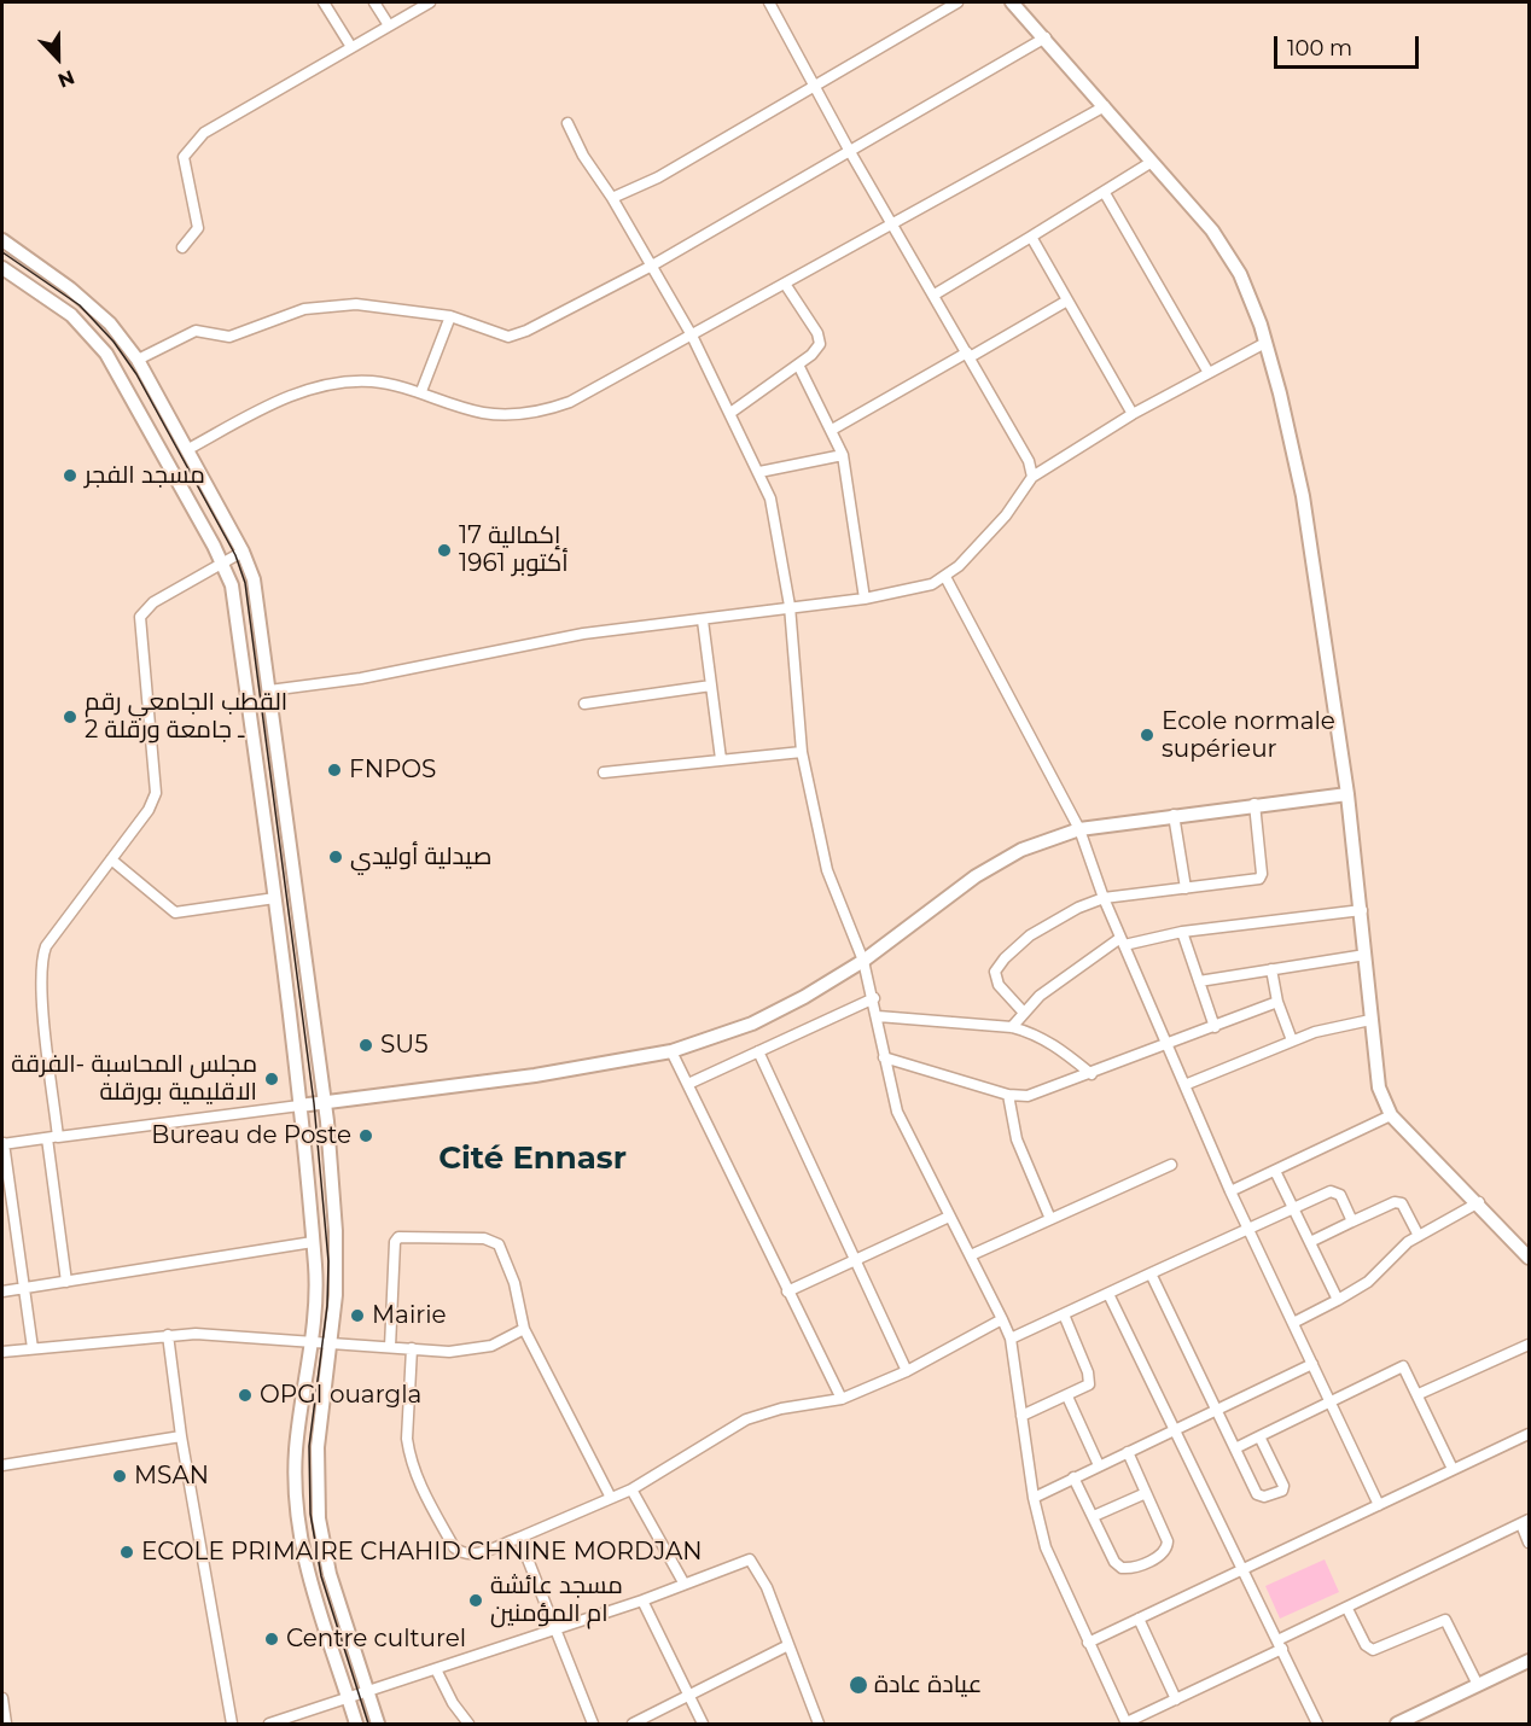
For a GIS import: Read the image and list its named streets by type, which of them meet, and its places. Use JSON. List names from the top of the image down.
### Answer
{
  "districts": ["Cité Ennasr"],
  "places": [
    "مسجد الفجر",
    "إكمالية 17 أكتوبر 1961",
    "القطب الجامعي رقم 2 ـ جامعة ورقلة",
    "Ecole normale supérieur",
    "FNPOS",
    "صيدلية أوليدي",
    "SU5",
    "مجلس المحاسبة -الفرقة الاقليمية بورقلة",
    "Bureau de Poste",
    "Mairie",
    "OPGI ouargla",
    "MSAN",
    "ECOLE PRIMAIRE CHAHID CHNINE MORDJAN",
    "مسجد عائشة ام المؤمنين",
    "Centre culturel",
    "عيادة عادة"
  ],
  "scale_bar": "100 m",
  "north": "bottom"
}
